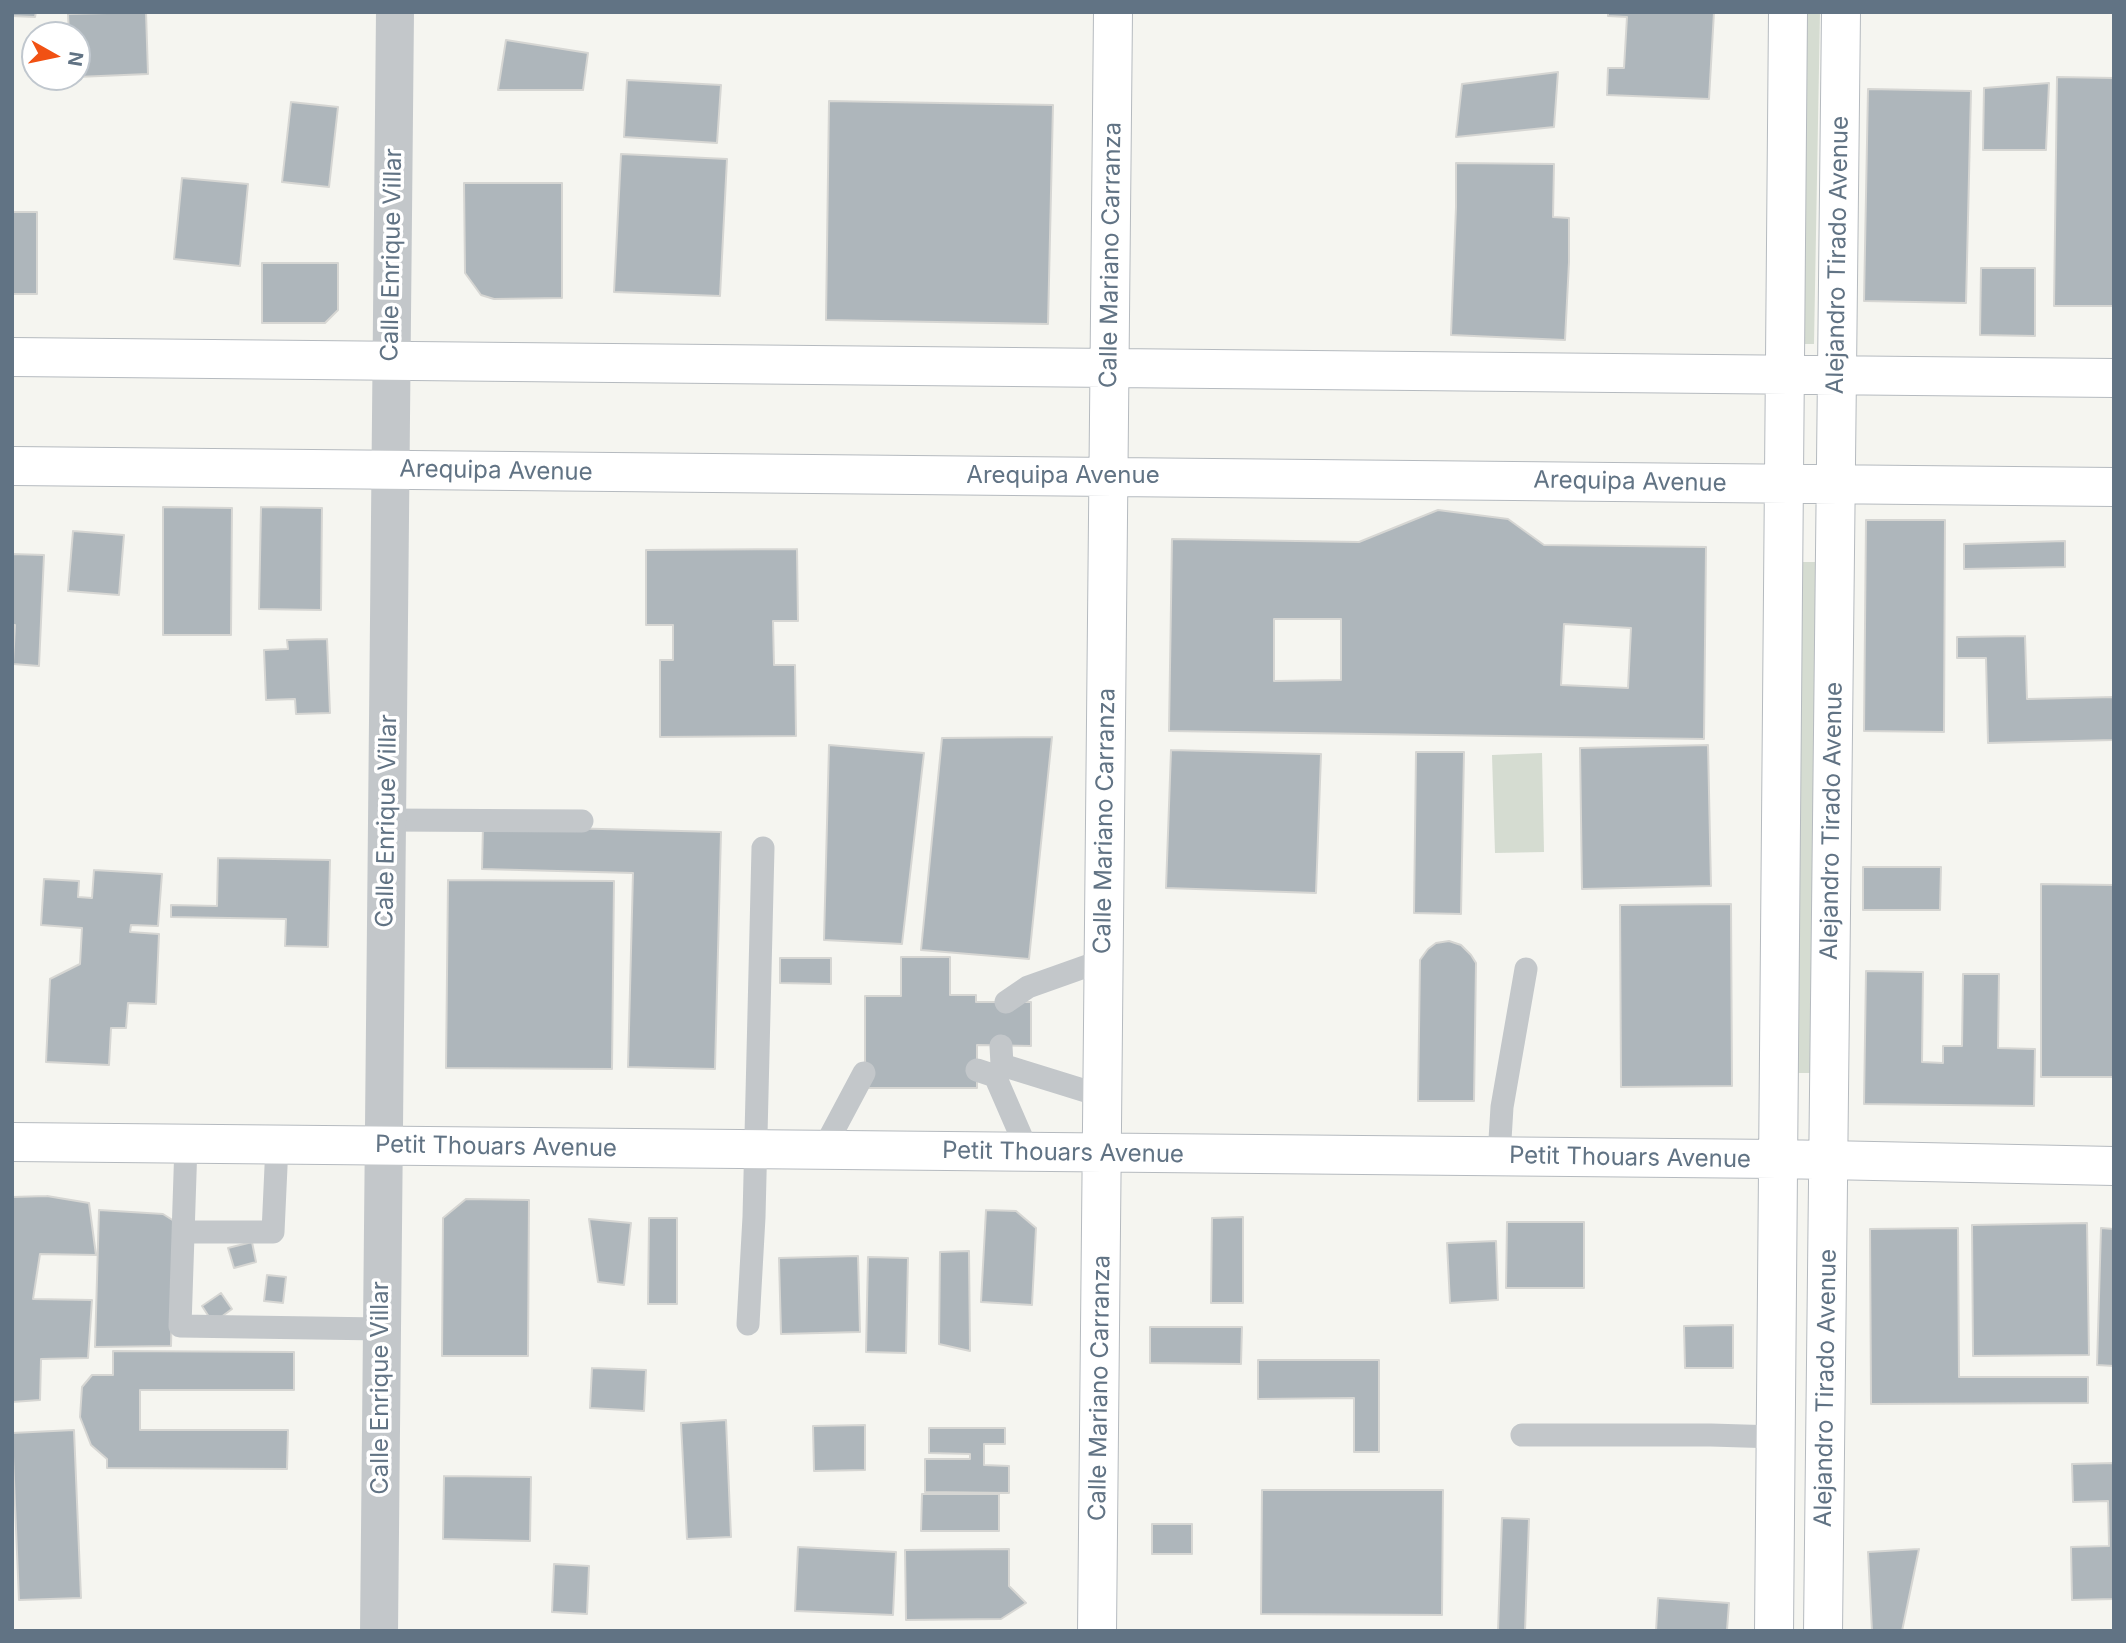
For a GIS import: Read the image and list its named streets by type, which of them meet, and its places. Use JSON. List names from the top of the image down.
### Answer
{
  "streets": {
    "main road": [
      "Calle Mariano Carranza",
      "Alejandro Tirado Avenue",
      "Arequipa Avenue",
      "Petit Thouars Avenue"
    ],
    "street": ["Calle Enrique Villar"]
  },
  "crossings": [
    ["Calle Enrique Villar", "Arequipa Avenue"],
    ["Calle Enrique Villar", "Petit Thouars Avenue"],
    ["Calle Mariano Carranza", "Arequipa Avenue"],
    ["Calle Mariano Carranza", "Petit Thouars Avenue"],
    ["Alejandro Tirado Avenue", "Arequipa Avenue"],
    ["Alejandro Tirado Avenue", "Petit Thouars Avenue"]
  ],
  "north": "right"
}
